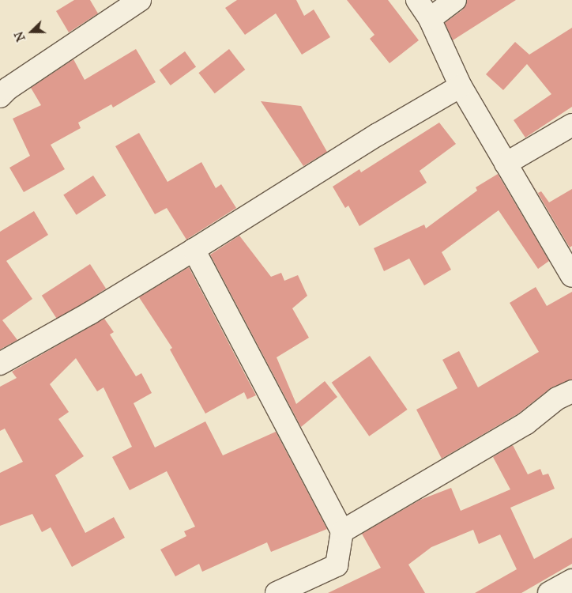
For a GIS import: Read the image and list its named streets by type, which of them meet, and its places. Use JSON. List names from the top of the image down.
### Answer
{
  "north": "left"
}
